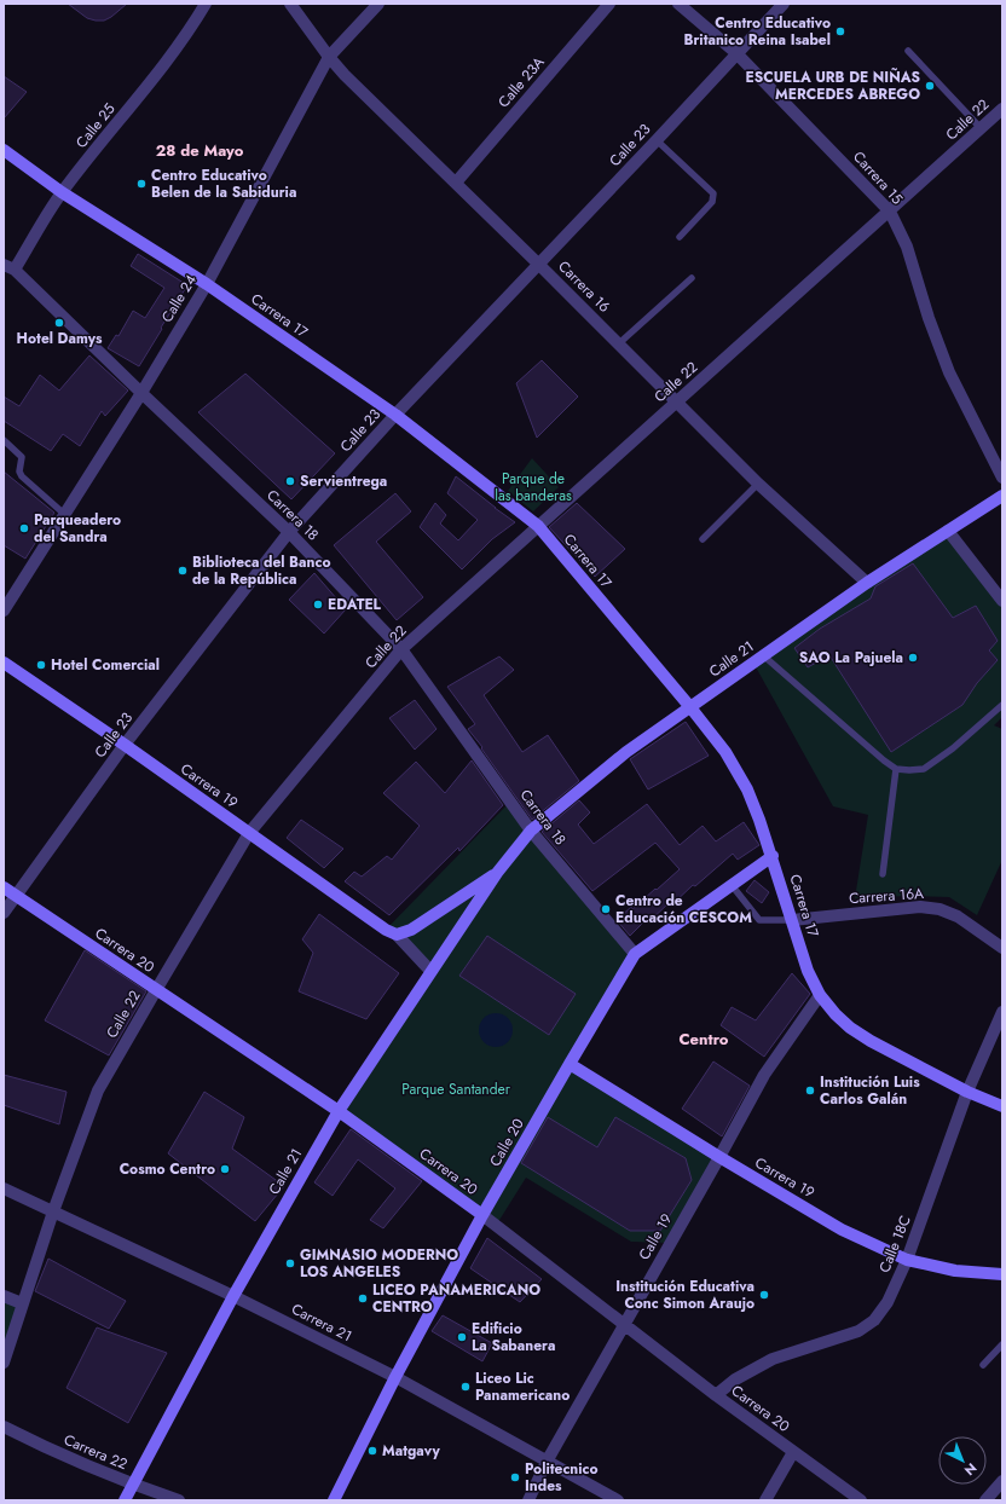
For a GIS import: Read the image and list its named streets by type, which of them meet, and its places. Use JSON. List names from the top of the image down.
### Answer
{
  "streets": {
    "main road": [
      "Carrera 17",
      "Calle 21",
      "Carrera 19",
      "Carrera 20",
      "Calle 20"
    ],
    "street": [
      "Calle 23A",
      "Calle 22",
      "Calle 25",
      "Calle 23",
      "Carrera 15",
      "Carrera 16",
      "Calle 24",
      "Carrera 18",
      "Carrera 16A",
      "Calle 19",
      "Calle 18C",
      "Carrera 21",
      "Carrera 22"
    ]
  },
  "crossings": [
    ["Calle 23A", "Carrera 16"],
    ["Calle 22", "Carrera 15"],
    ["Calle 22", "Carrera 16"],
    ["Calle 22", "Carrera 17"],
    ["Calle 22", "Carrera 18"],
    ["Calle 22", "Carrera 19"],
    ["Calle 22", "Carrera 20"],
    ["Calle 22", "Carrera 21"],
    ["Calle 25", "Carrera 17"],
    ["Calle 25", "Carrera 18"],
    ["Calle 23", "Carrera 15"],
    ["Calle 23", "Carrera 16"],
    ["Calle 23", "Carrera 17"],
    ["Calle 23", "Carrera 18"],
    ["Calle 23", "Carrera 19"],
    ["Calle 23", "Carrera 20"],
    ["Carrera 16", "Calle 24"],
    ["Carrera 16", "Calle 21"],
    ["Calle 24", "Carrera 17"],
    ["Calle 24", "Carrera 18"],
    ["Carrera 17", "Calle 21"],
    ["Carrera 17", "Carrera 16A"],
    ["Carrera 17", "Calle 20"],
    ["Carrera 17", "Calle 19"],
    ["Carrera 17", "Calle 18C"],
    ["Carrera 18", "Calle 21"],
    ["Carrera 18", "Calle 20"],
    ["Calle 21", "Carrera 19"],
    ["Calle 21", "Carrera 20"],
    ["Calle 21", "Carrera 21"],
    ["Calle 21", "Carrera 22"],
    ["Carrera 19", "Calle 20"],
    ["Carrera 19", "Calle 19"],
    ["Carrera 19", "Calle 18C"],
    ["Carrera 20", "Calle 20"],
    ["Carrera 20", "Calle 19"],
    ["Carrera 20", "Calle 18C"],
    ["Calle 20", "Carrera 21"],
    ["Calle 19", "Carrera 21"]
  ],
  "districts": ["28 de Mayo", "Centro"],
  "parks": ["Parque de las banderas", "Parque Santander"],
  "places": [
    "Centro Educativo Britanico Reina Isabel",
    "ESCUELA URB DE NIÑAS MERCEDES ABREGO",
    "Centro Educativo Belen de la Sabiduria",
    "Hotel Damys",
    "Servientrega",
    "Parqueadero del Sandra",
    "Biblioteca del Banco de la República",
    "EDATEL",
    "SAO La Pajuela",
    "Hotel Comercial",
    "Centro de Educación CESCOM",
    "Institución Luis Carlos Galán",
    "Cosmo Centro",
    "GIMNASIO MODERNO LOS ANGELES",
    "Institución Educativa Conc Simon Araujo",
    "LICEO PANAMERICANO CENTRO",
    "Edificio La Sabanera",
    "Liceo Lic Panamericano",
    "Matgavy",
    "Politecnico Indes"
  ],
  "north": "bottom right"
}
